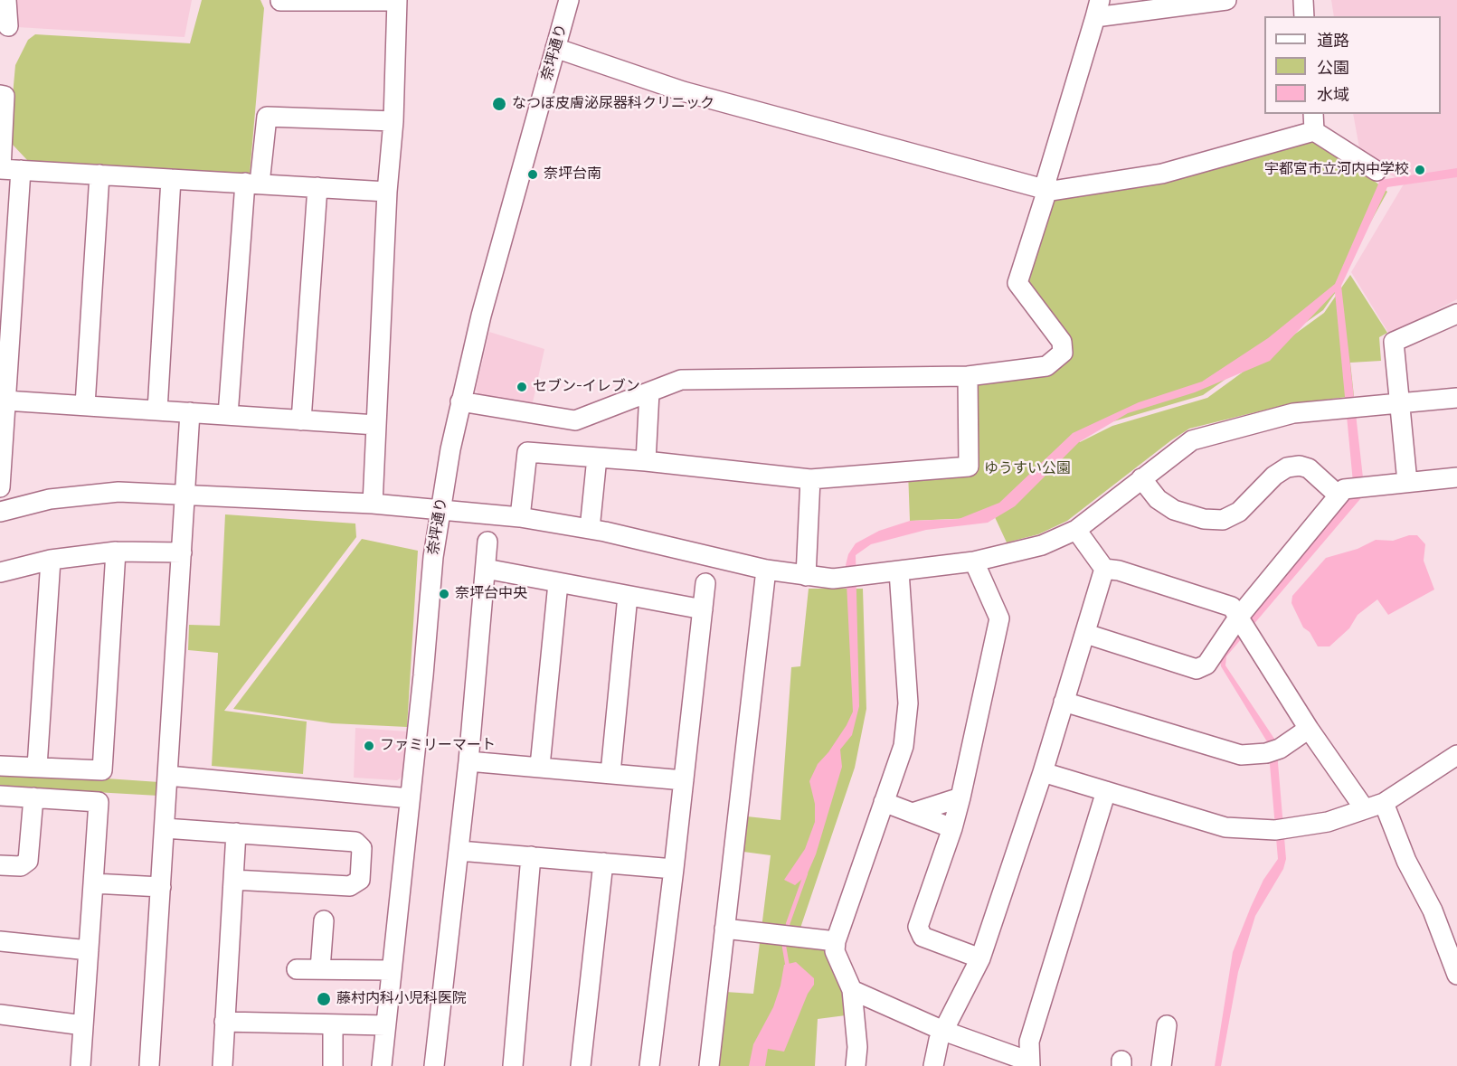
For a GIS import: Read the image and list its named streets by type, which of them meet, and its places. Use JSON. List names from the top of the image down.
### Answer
{
  "streets": {
    "street": ["奈坪通り"]
  },
  "parks": ["ゆうすい公園"],
  "places": [
    "なつぼ皮膚泌尿器科クリニック",
    "宇都宮市立河内中学校",
    "奈坪台南",
    "セブン-イレブン",
    "奈坪台中央",
    "ファミリーマート",
    "藤村内科小児科医院"
  ],
  "legend": ["道路", "公園", "水域"]
}
